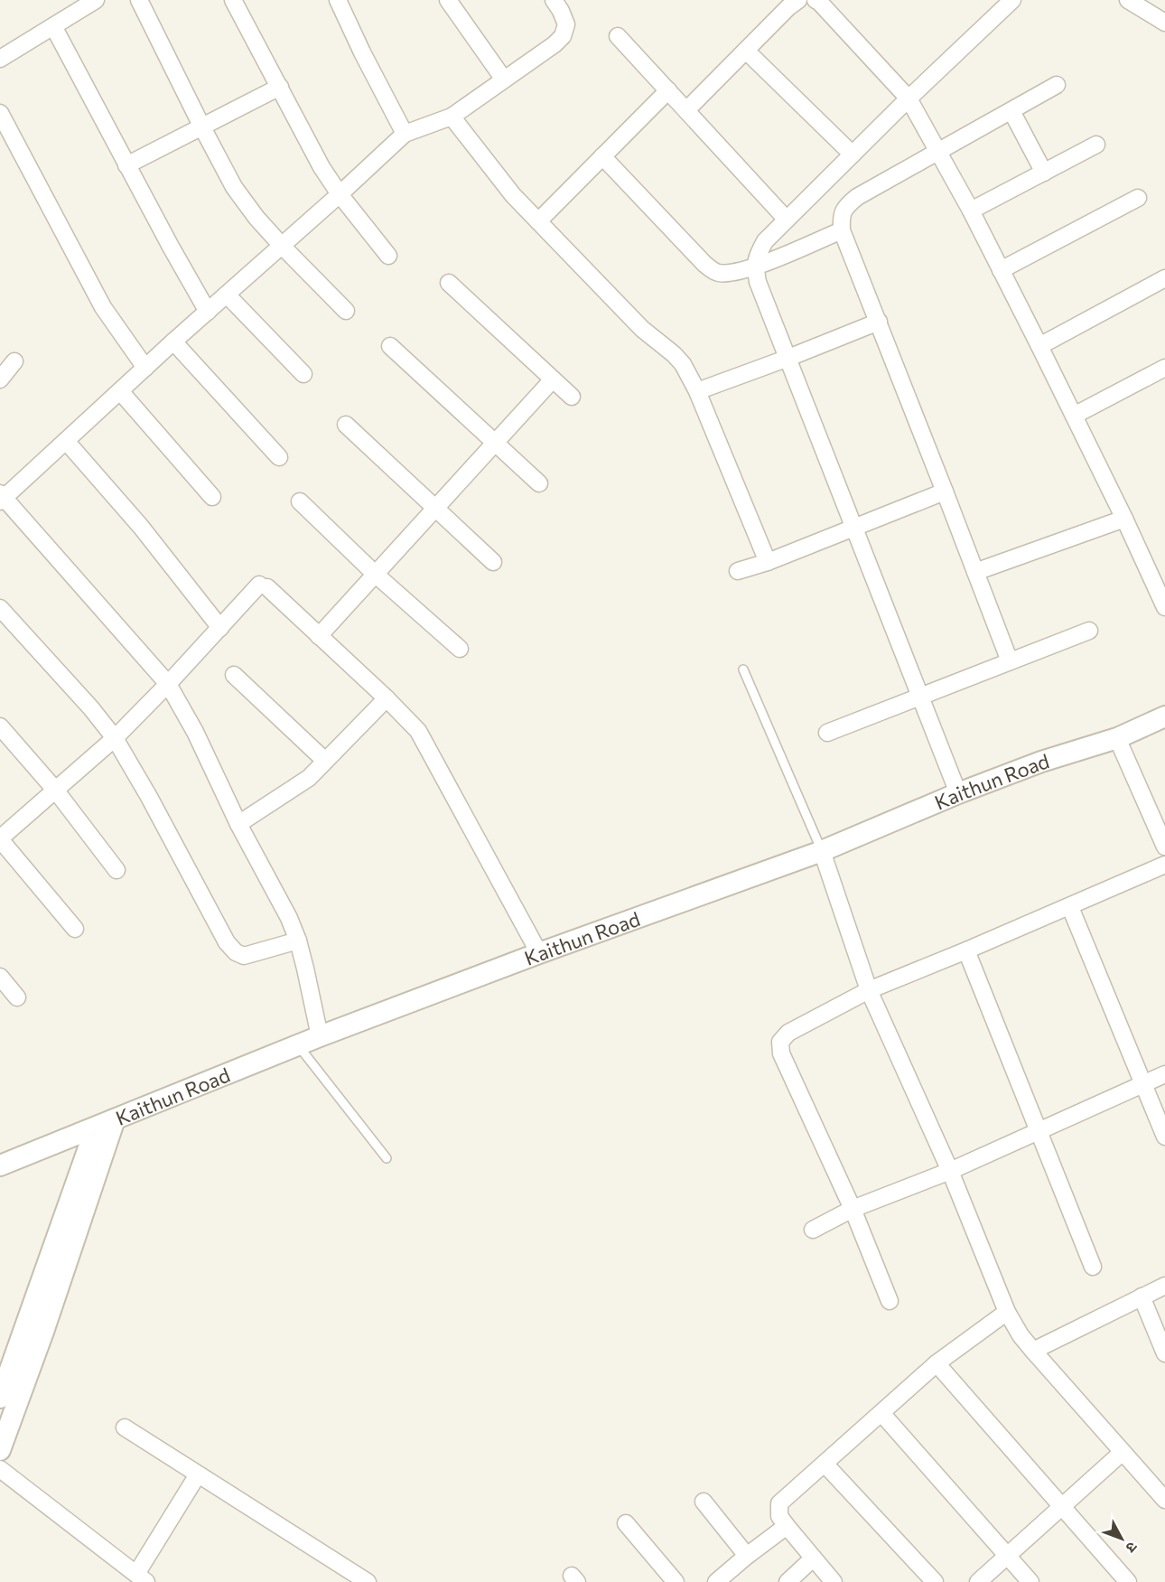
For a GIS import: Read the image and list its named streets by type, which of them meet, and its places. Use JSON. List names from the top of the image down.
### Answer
{
  "streets": {
    "street": ["Kaithun Road"]
  },
  "north": "bottom right"
}
